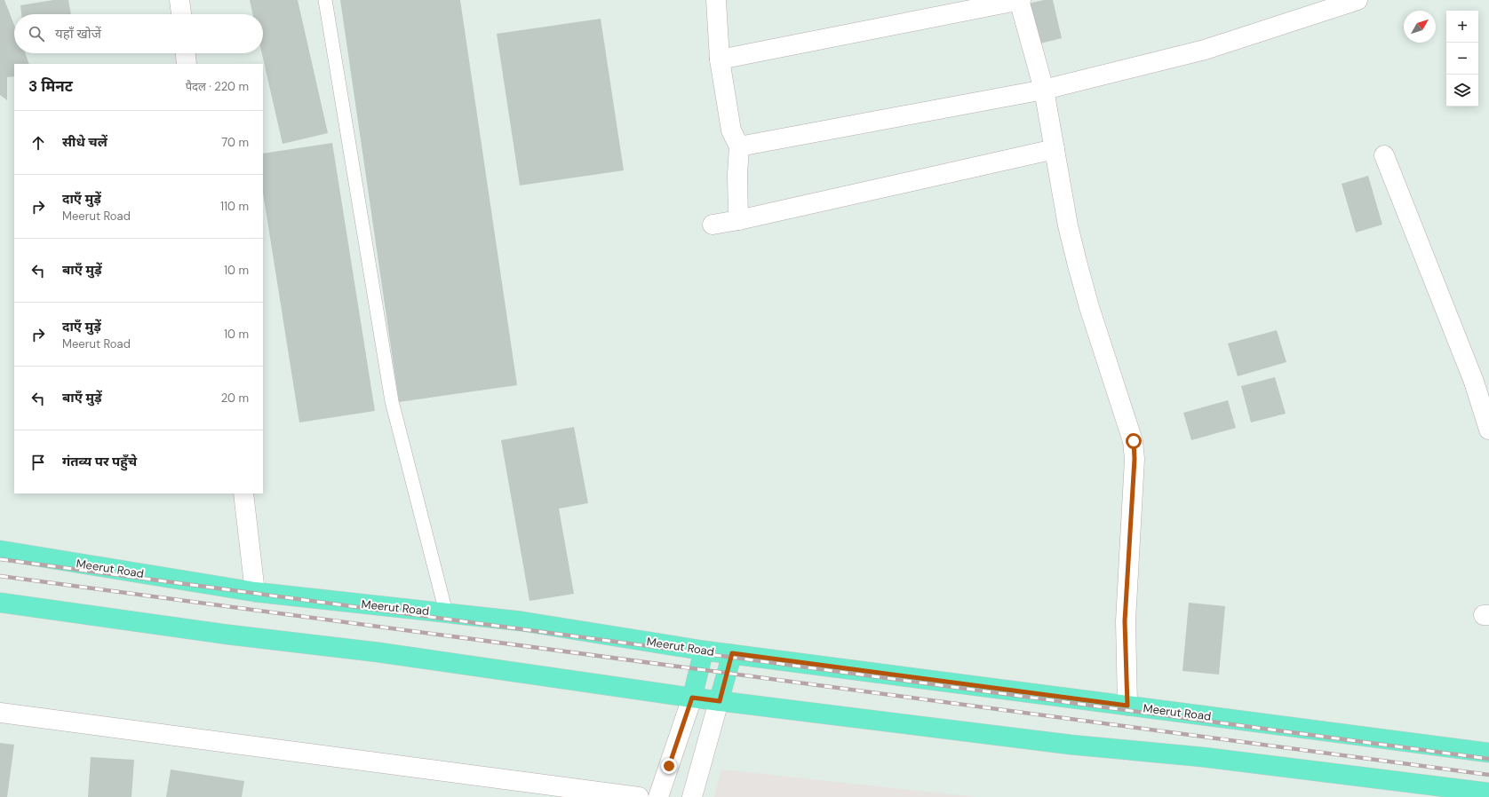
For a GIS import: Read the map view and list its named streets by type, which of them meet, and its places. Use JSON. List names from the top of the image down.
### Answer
{
  "streets": {
    "main road": ["Meerut Road"]
  },
  "north": "top right",
  "page": {
    "map_buttons": ["+", "−"],
    "search": "यहाँ खोजें",
    "heading": ["3 मिनट", "पैदल · 220 m"],
    "list": [
      ["सीधे चलें", "70 m"],
      ["दाएँ मुड़ें", "Meerut Road", "110 m"],
      ["बाएँ मुड़ें", "10 m"],
      ["दाएँ मुड़ें", "Meerut Road", "10 m"],
      ["बाएँ मुड़ें", "20 m"],
      "गंतव्य पर पहुँचे"
    ]
  }
}
